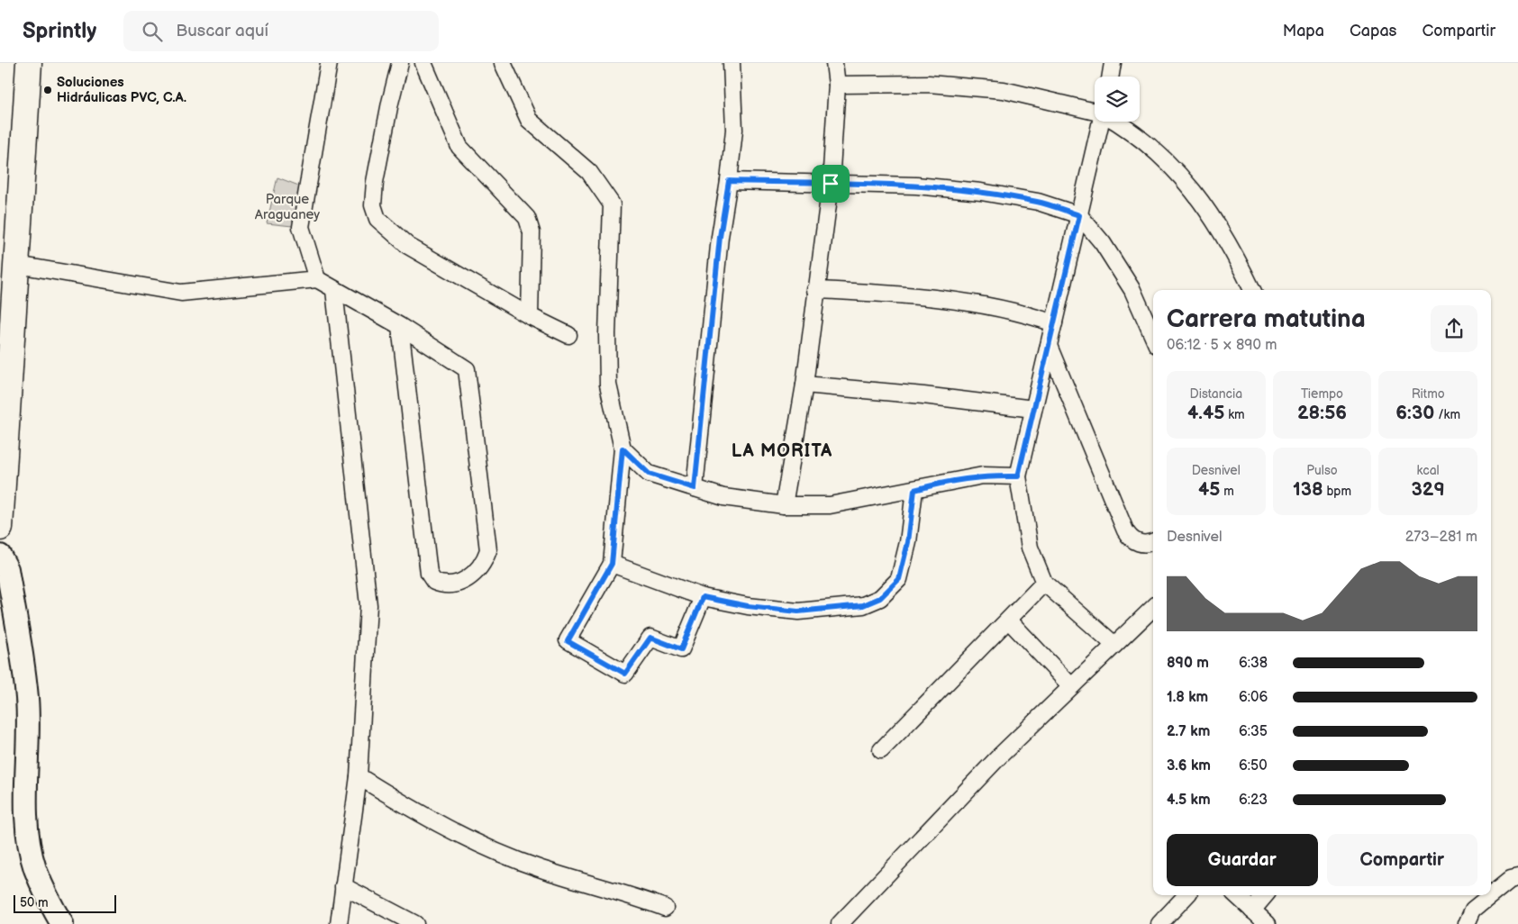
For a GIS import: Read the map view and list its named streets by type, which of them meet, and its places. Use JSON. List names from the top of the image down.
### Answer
{
  "districts": ["LA MORITA"],
  "parks": ["Parque Araguaney"],
  "places": ["Soluciones Hidráulicas PVC, C.A."],
  "scale_bar": "50 m",
  "page": {
    "header": "Sprintly",
    "search": "Buscar aquí",
    "nav": ["Mapa", "Capas", "Compartir"],
    "heading": ["Carrera matutina", "06:12 · 5 × 890 m"],
    "stats": [
      ["Distancia", "4.45 km"],
      ["Tiempo", "28:56"],
      ["Ritmo", "6:30 /km"],
      ["Desnivel", "45 m"],
      ["Pulso", "138 bpm"],
      ["kcal", "329"]
    ],
    "chart": ["Desnivel", "273–281 m"],
    "list": [
      {
        "name": "890 m",
        "note": "6:38"
      },
      {
        "name": "1.8 km",
        "note": "6:06"
      },
      {
        "name": "2.7 km",
        "note": "6:35"
      },
      {
        "name": "3.6 km",
        "note": "6:50"
      },
      {
        "name": "4.5 km",
        "note": "6:23"
      }
    ],
    "buttons": ["Guardar", "Compartir"],
    "scale": "50 m"
  }
}
